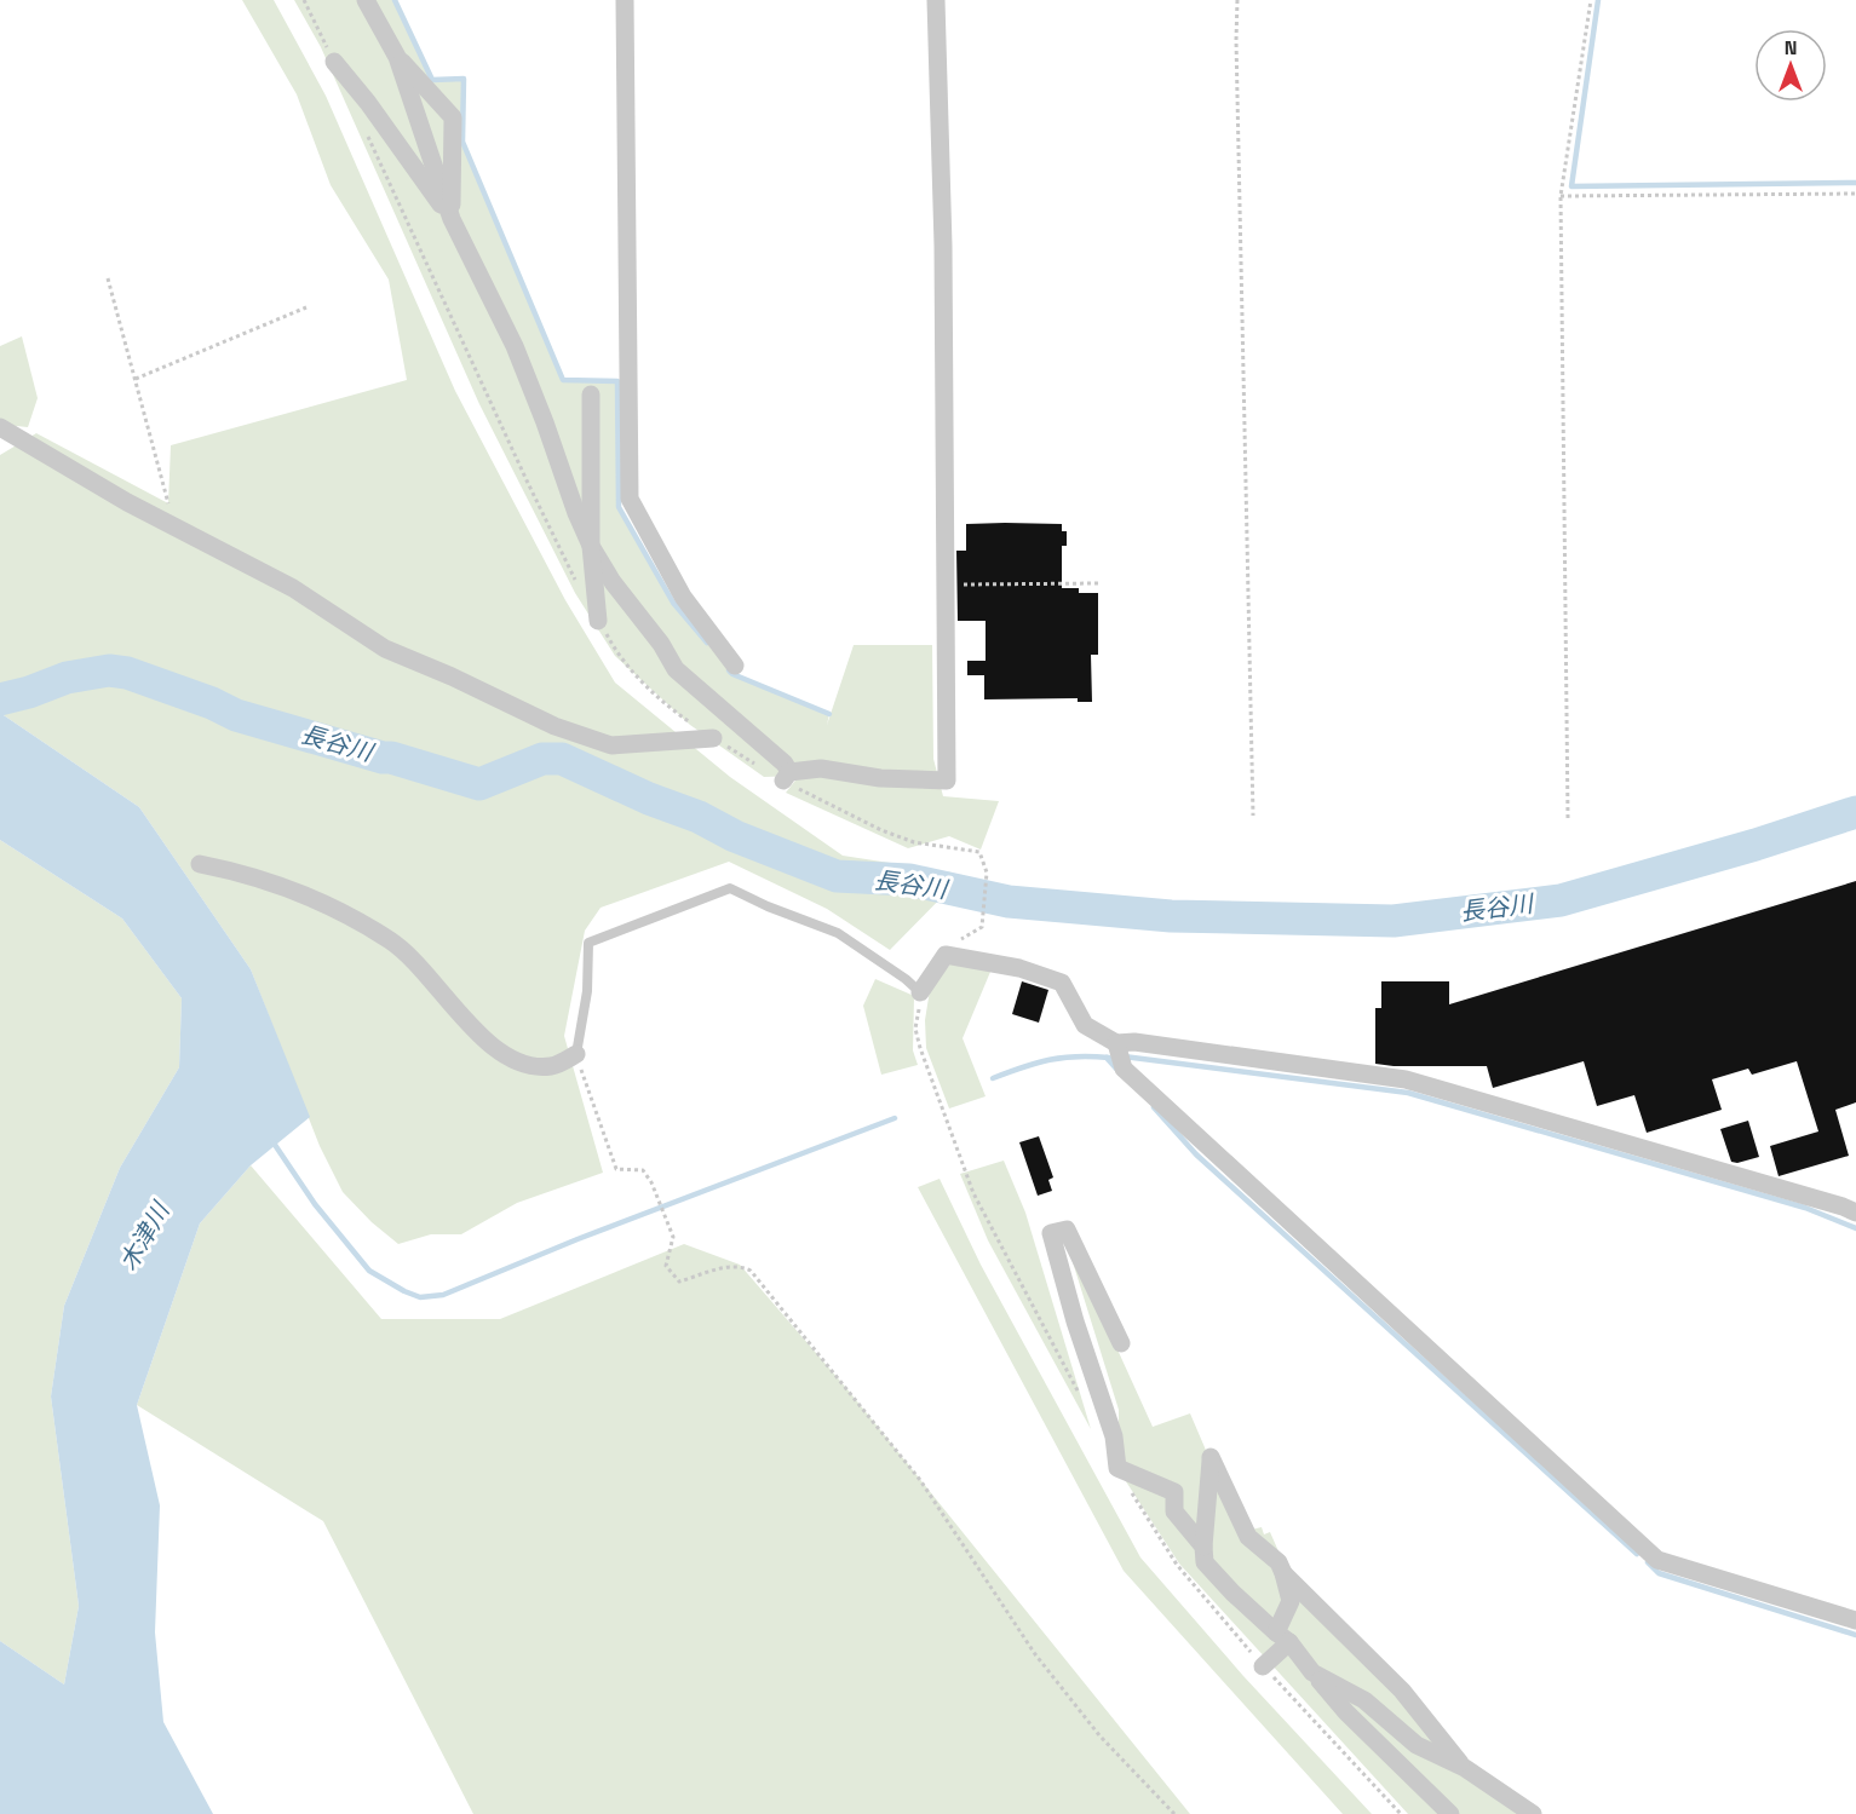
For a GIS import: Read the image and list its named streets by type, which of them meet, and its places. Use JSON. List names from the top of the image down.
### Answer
{
  "water": ["長谷川", "木津川"],
  "north": "top"
}
